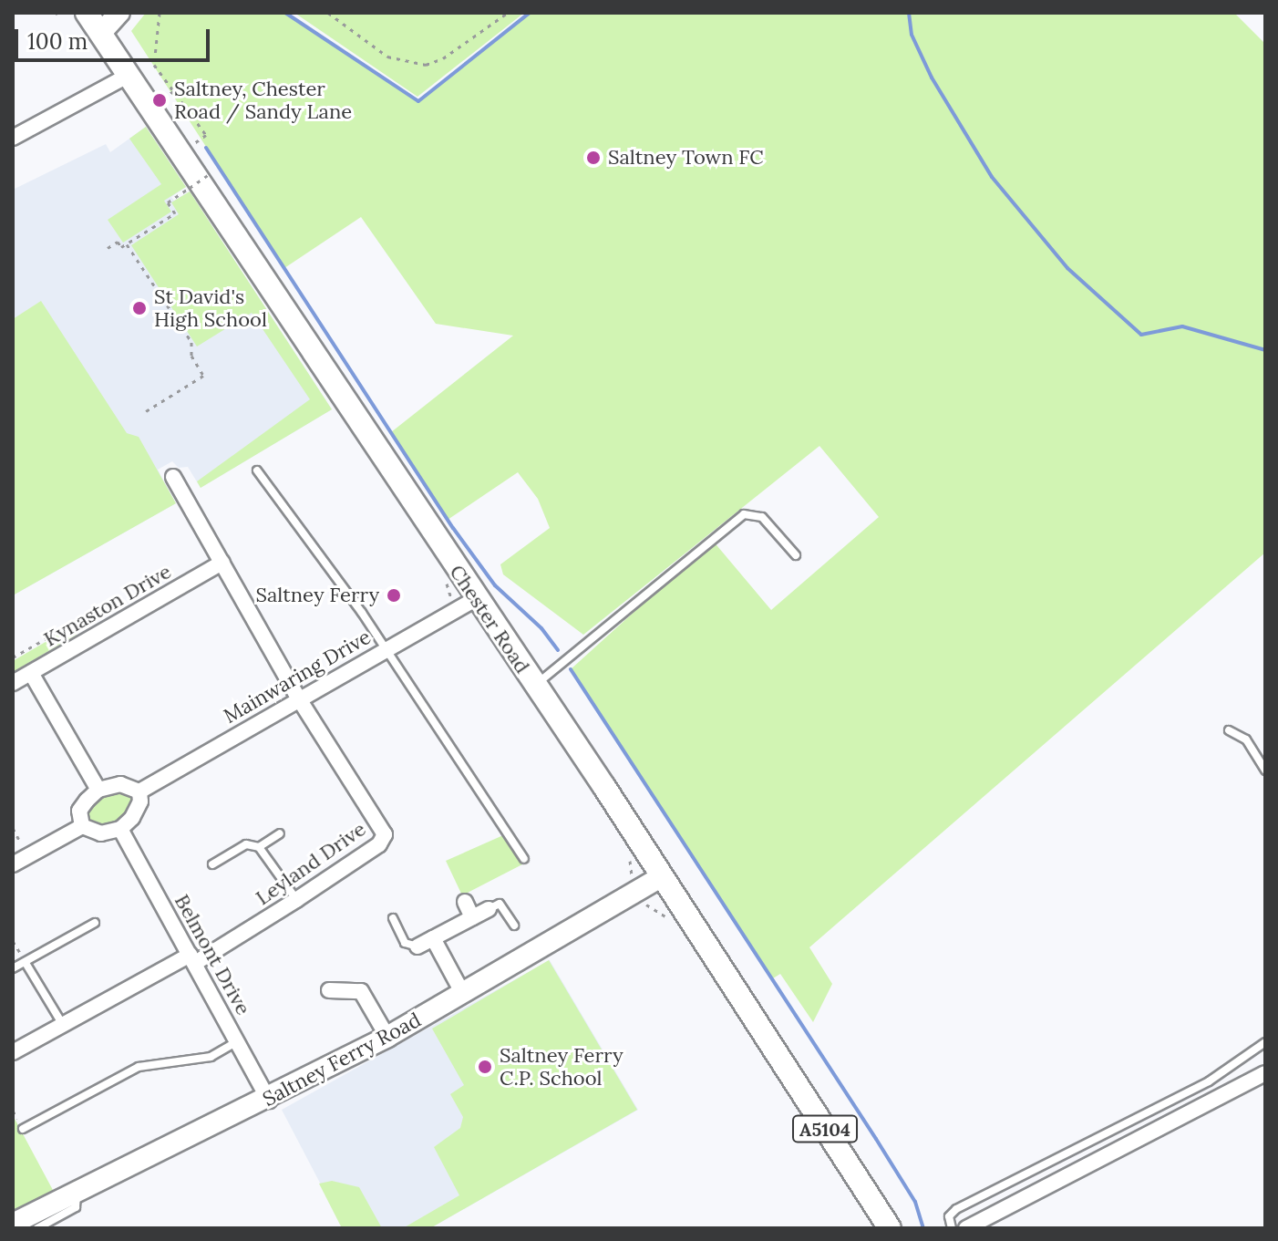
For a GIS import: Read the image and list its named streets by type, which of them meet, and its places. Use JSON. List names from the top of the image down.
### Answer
{
  "streets": {
    "main road": ["Chester Road", "Saltney Ferry Road", "A5104"],
    "street": [
      "Kynaston Drive",
      "Mainwaring Drive",
      "Leyland Drive",
      "Belmont Drive"
    ]
  },
  "crossings": [
    ["Chester Road", "Mainwaring Drive"],
    ["Chester Road", "Saltney Ferry Road"],
    ["Mainwaring Drive", "Leyland Drive"],
    ["Mainwaring Drive", "Belmont Drive"],
    ["Leyland Drive", "Belmont Drive"],
    ["Belmont Drive", "Saltney Ferry Road"]
  ],
  "places": [
    "Saltney, Chester Road / Sandy Lane",
    "Saltney Town FC",
    "St David's High School",
    "Saltney Ferry",
    "Saltney Ferry C.P. School"
  ],
  "scale_bar": "100 m"
}
